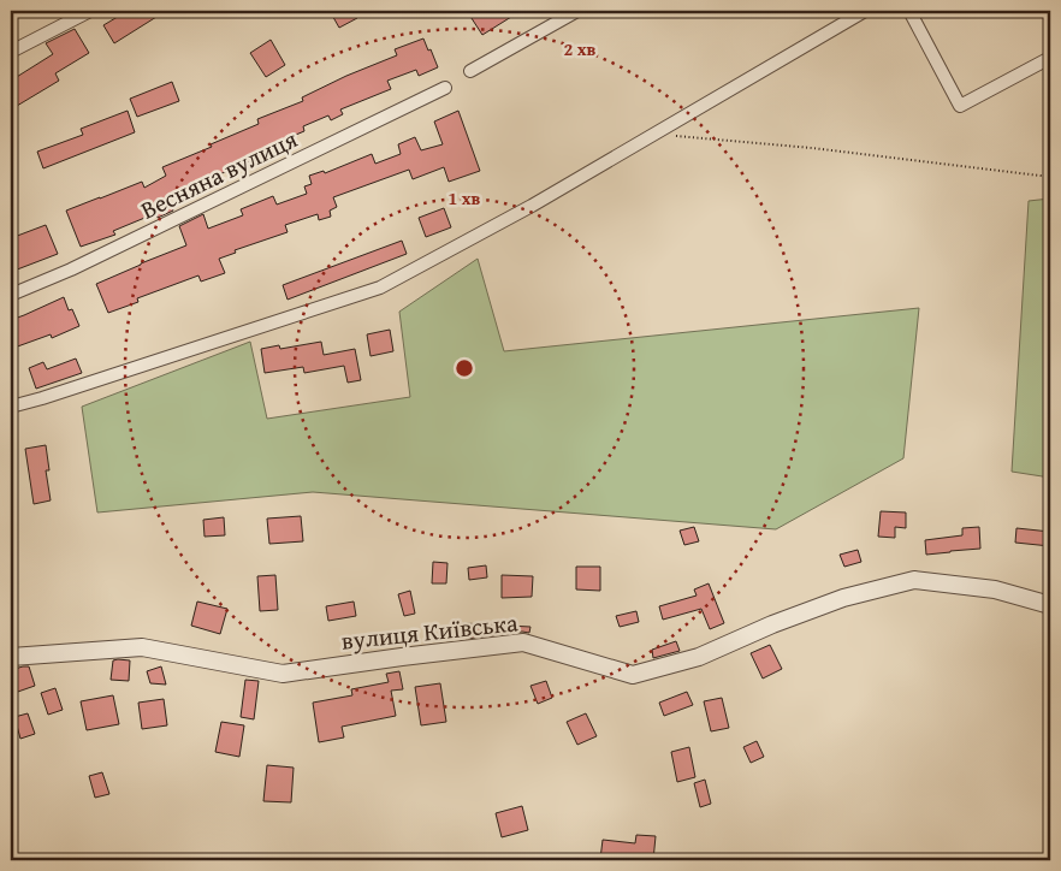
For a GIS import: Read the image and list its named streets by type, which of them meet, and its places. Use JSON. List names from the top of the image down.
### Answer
{
  "streets": {
    "street": ["Весняна вулиця", "вулиця Київська"]
  },
  "rings": ["2 хв", "1 хв"]
}
